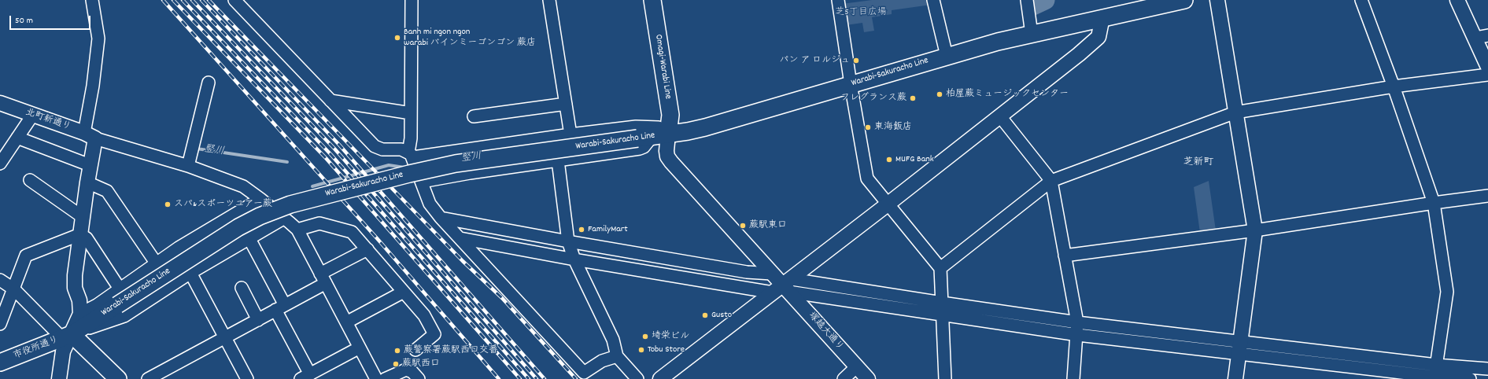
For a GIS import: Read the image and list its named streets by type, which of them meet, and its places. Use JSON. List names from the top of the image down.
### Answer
{
  "streets": {
    "main road": ["Omagi-Warabi Line", "Warabi-Sakuracho Line", "市役所通り"],
    "street": ["北町新通り", "塚越大通り"]
  },
  "crossings": [
    ["Omagi-Warabi Line", "Warabi-Sakuracho Line"],
    ["Omagi-Warabi Line", "塚越大通り"],
    ["Warabi-Sakuracho Line", "塚越大通り"],
    ["Warabi-Sakuracho Line", "市役所通り"]
  ],
  "districts": ["芝新町"],
  "water": ["竪川"],
  "parks": ["芝5丁目広場"],
  "places": [
    "Banh mi ngon ngon warabi バインミーゴンゴン 蕨店",
    "パン ア ロルジュ",
    "柏屋蕨ミュージックセンター",
    "フレグランス蕨",
    "東海飯店",
    "MUFG Bank",
    "スパ&スポーツユアー蕨",
    "蕨駅東口",
    "FamilyMart",
    "Gusto",
    "埼栄ビル",
    "Tobu Store",
    "蕨警察署蕨駅西口交番",
    "蕨駅西口"
  ],
  "scale_bar": "50 m"
}
